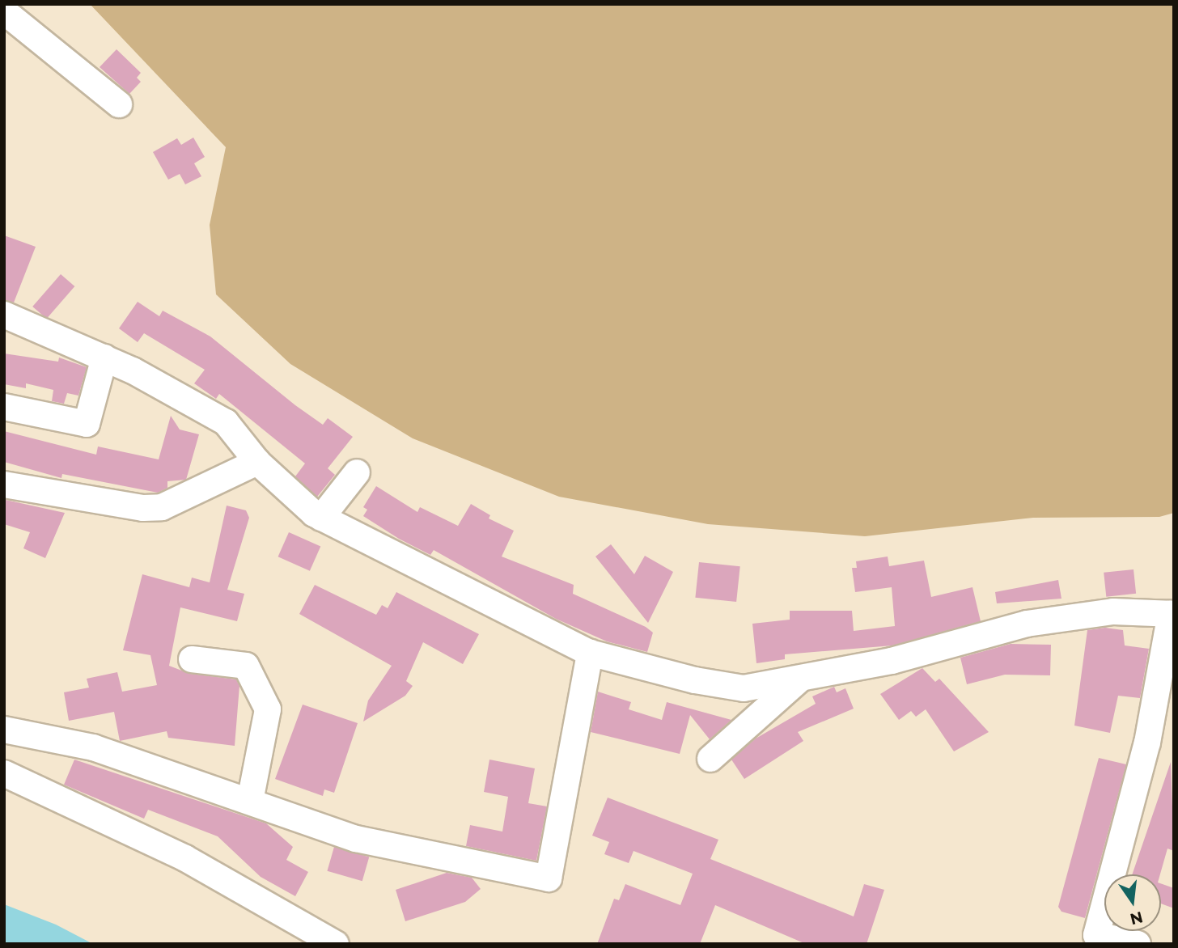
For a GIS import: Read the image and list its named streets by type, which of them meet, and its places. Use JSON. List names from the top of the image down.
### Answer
{
  "north": "bottom"
}
